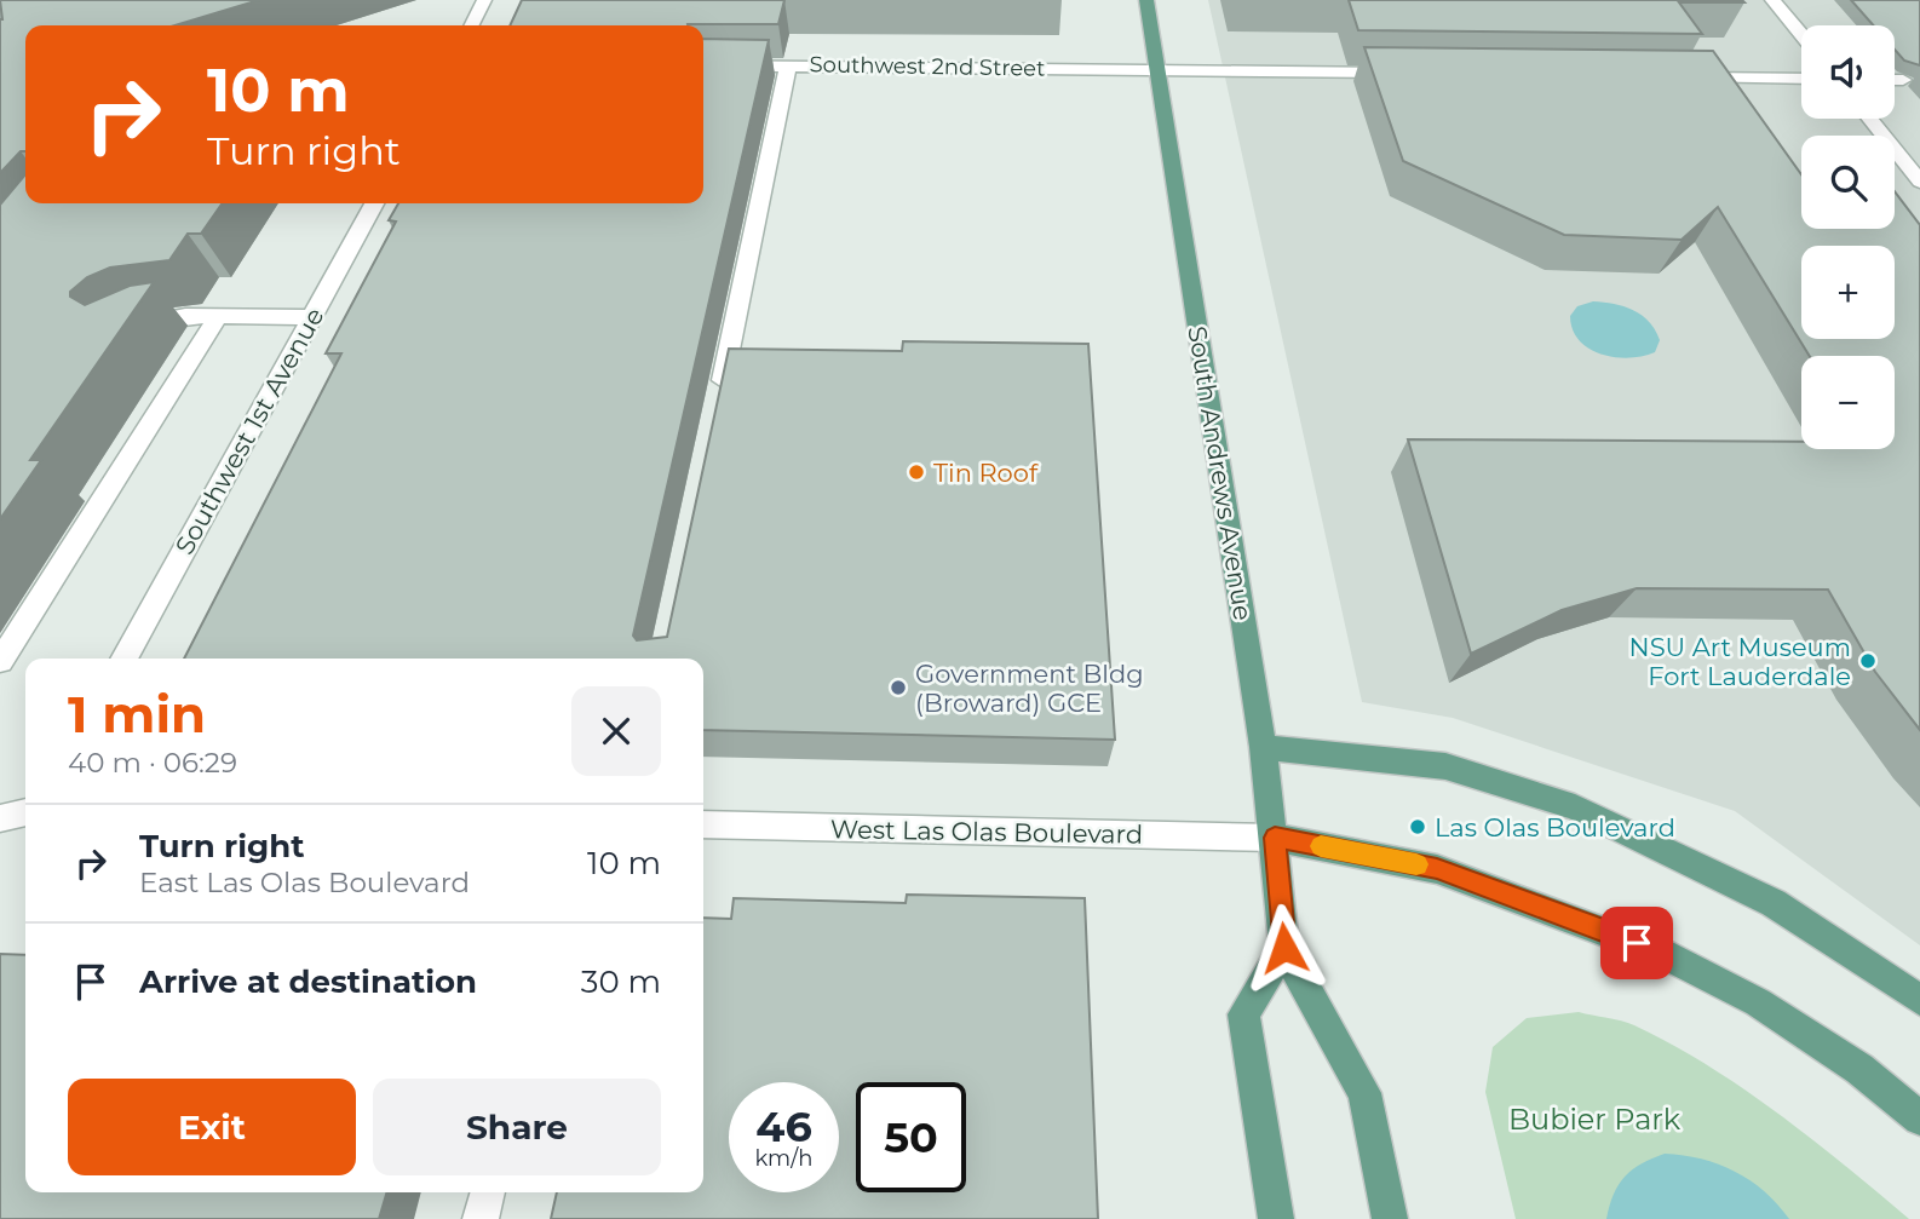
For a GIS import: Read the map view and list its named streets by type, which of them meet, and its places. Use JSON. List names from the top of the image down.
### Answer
{
  "streets": {
    "main road": ["South Andrews Avenue"],
    "street": ["Southwest 2nd Street", "Southwest 1st Avenue", "West Las Olas Boulevard"]
  },
  "crossings": [
    ["Southwest 2nd Street", "South Andrews Avenue"],
    ["South Andrews Avenue", "West Las Olas Boulevard"]
  ],
  "parks": ["Bubier Park"],
  "places": [
    "Tin Roof",
    "NSU Art Museum Fort Lauderdale",
    "Government Bldg (Broward) GCE",
    "Las Olas Boulevard"
  ],
  "page": {
    "map_buttons": ["+", "−"],
    "turn": ["10 m", "Turn right"],
    "heading": ["1 min", "40 m · 06:29"],
    "list": [
      {
        "name": "Turn right",
        "note": "East Las Olas Boulevard",
        "value": "10 m"
      },
      {
        "name": "Arrive at destination",
        "value": "30 m"
      }
    ],
    "buttons": ["Exit", "Share"],
    "speed": "46 km/h",
    "limit": "50"
  }
}
